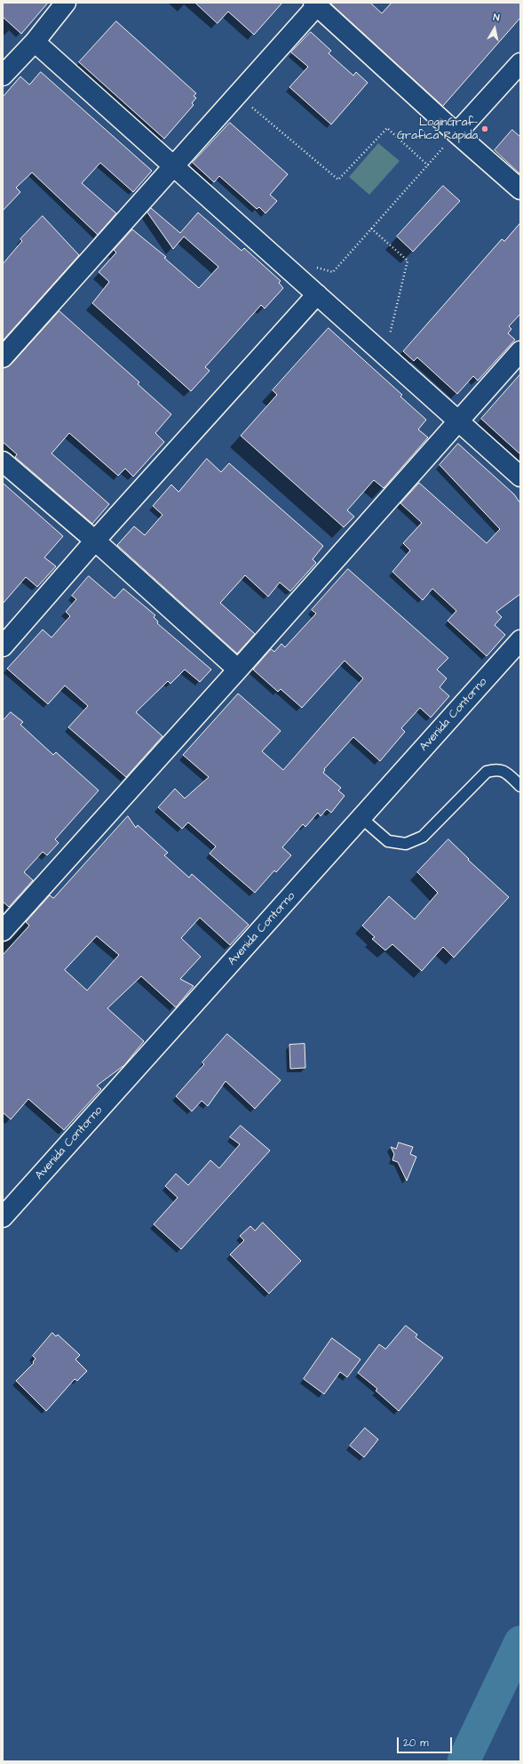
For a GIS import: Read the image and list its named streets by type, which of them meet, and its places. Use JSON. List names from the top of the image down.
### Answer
{
  "streets": {
    "street": ["Avenida Contorno"]
  },
  "places": ["LoginGraf- Grafica Rápida"],
  "scale_bar": "20 m",
  "north": "top"
}
